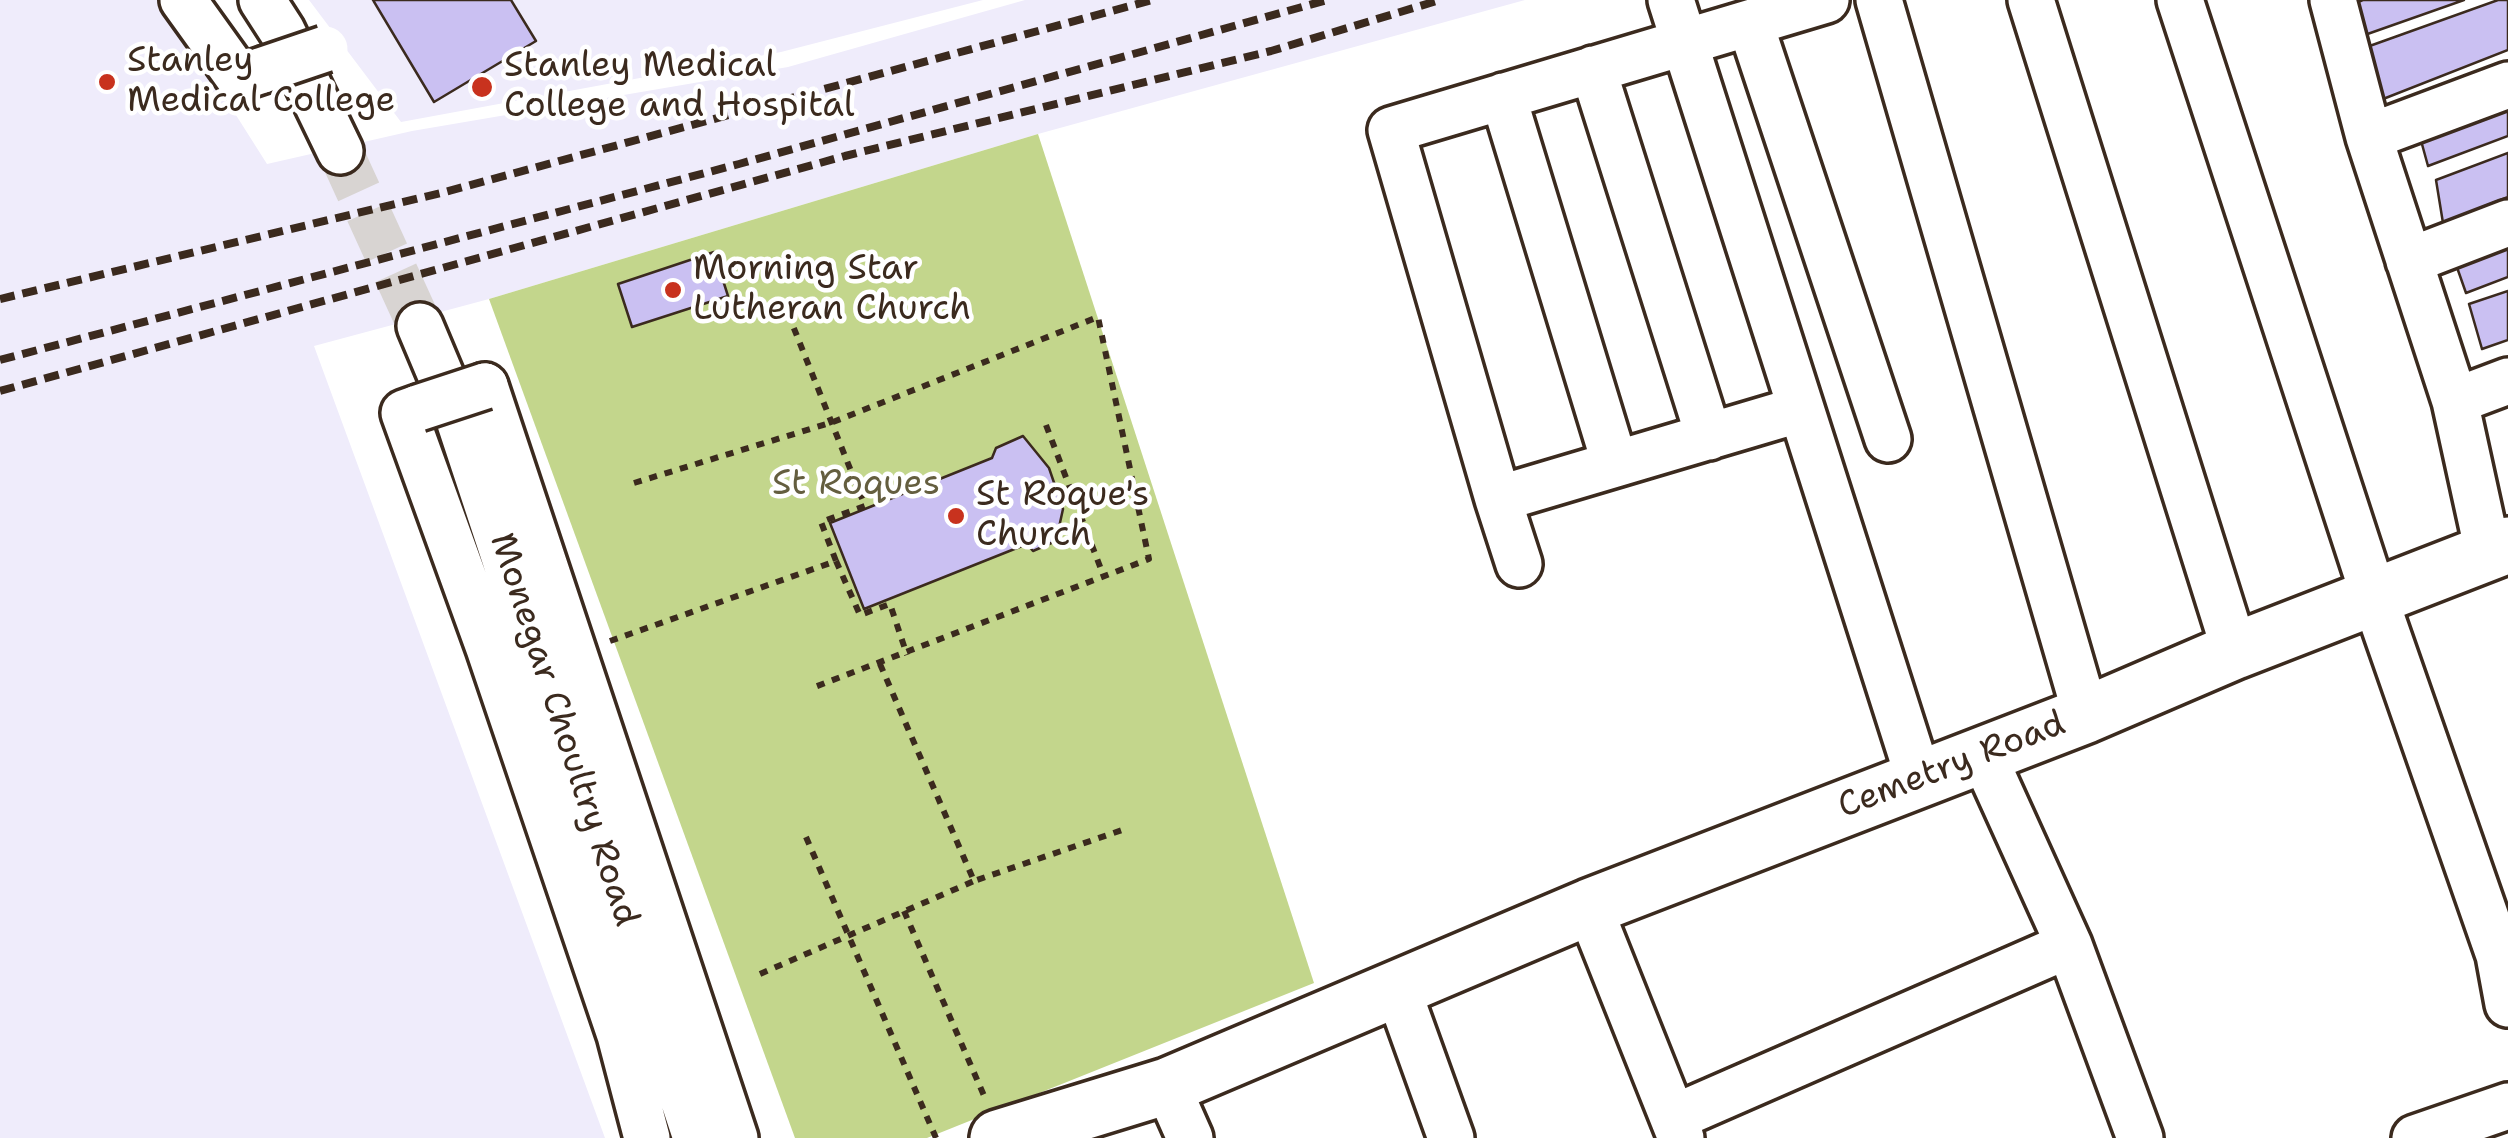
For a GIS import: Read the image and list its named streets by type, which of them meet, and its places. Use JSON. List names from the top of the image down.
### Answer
{
  "streets": {
    "main road": ["Cemetry Road"],
    "street": ["Monegar Choultry Road"]
  },
  "parks": ["St Roques"],
  "places": [
    "Stanley Medical College",
    "Stanley Medical College and Hospital",
    "Morning Star Lutheran Church",
    "St Roque's Church"
  ]
}
